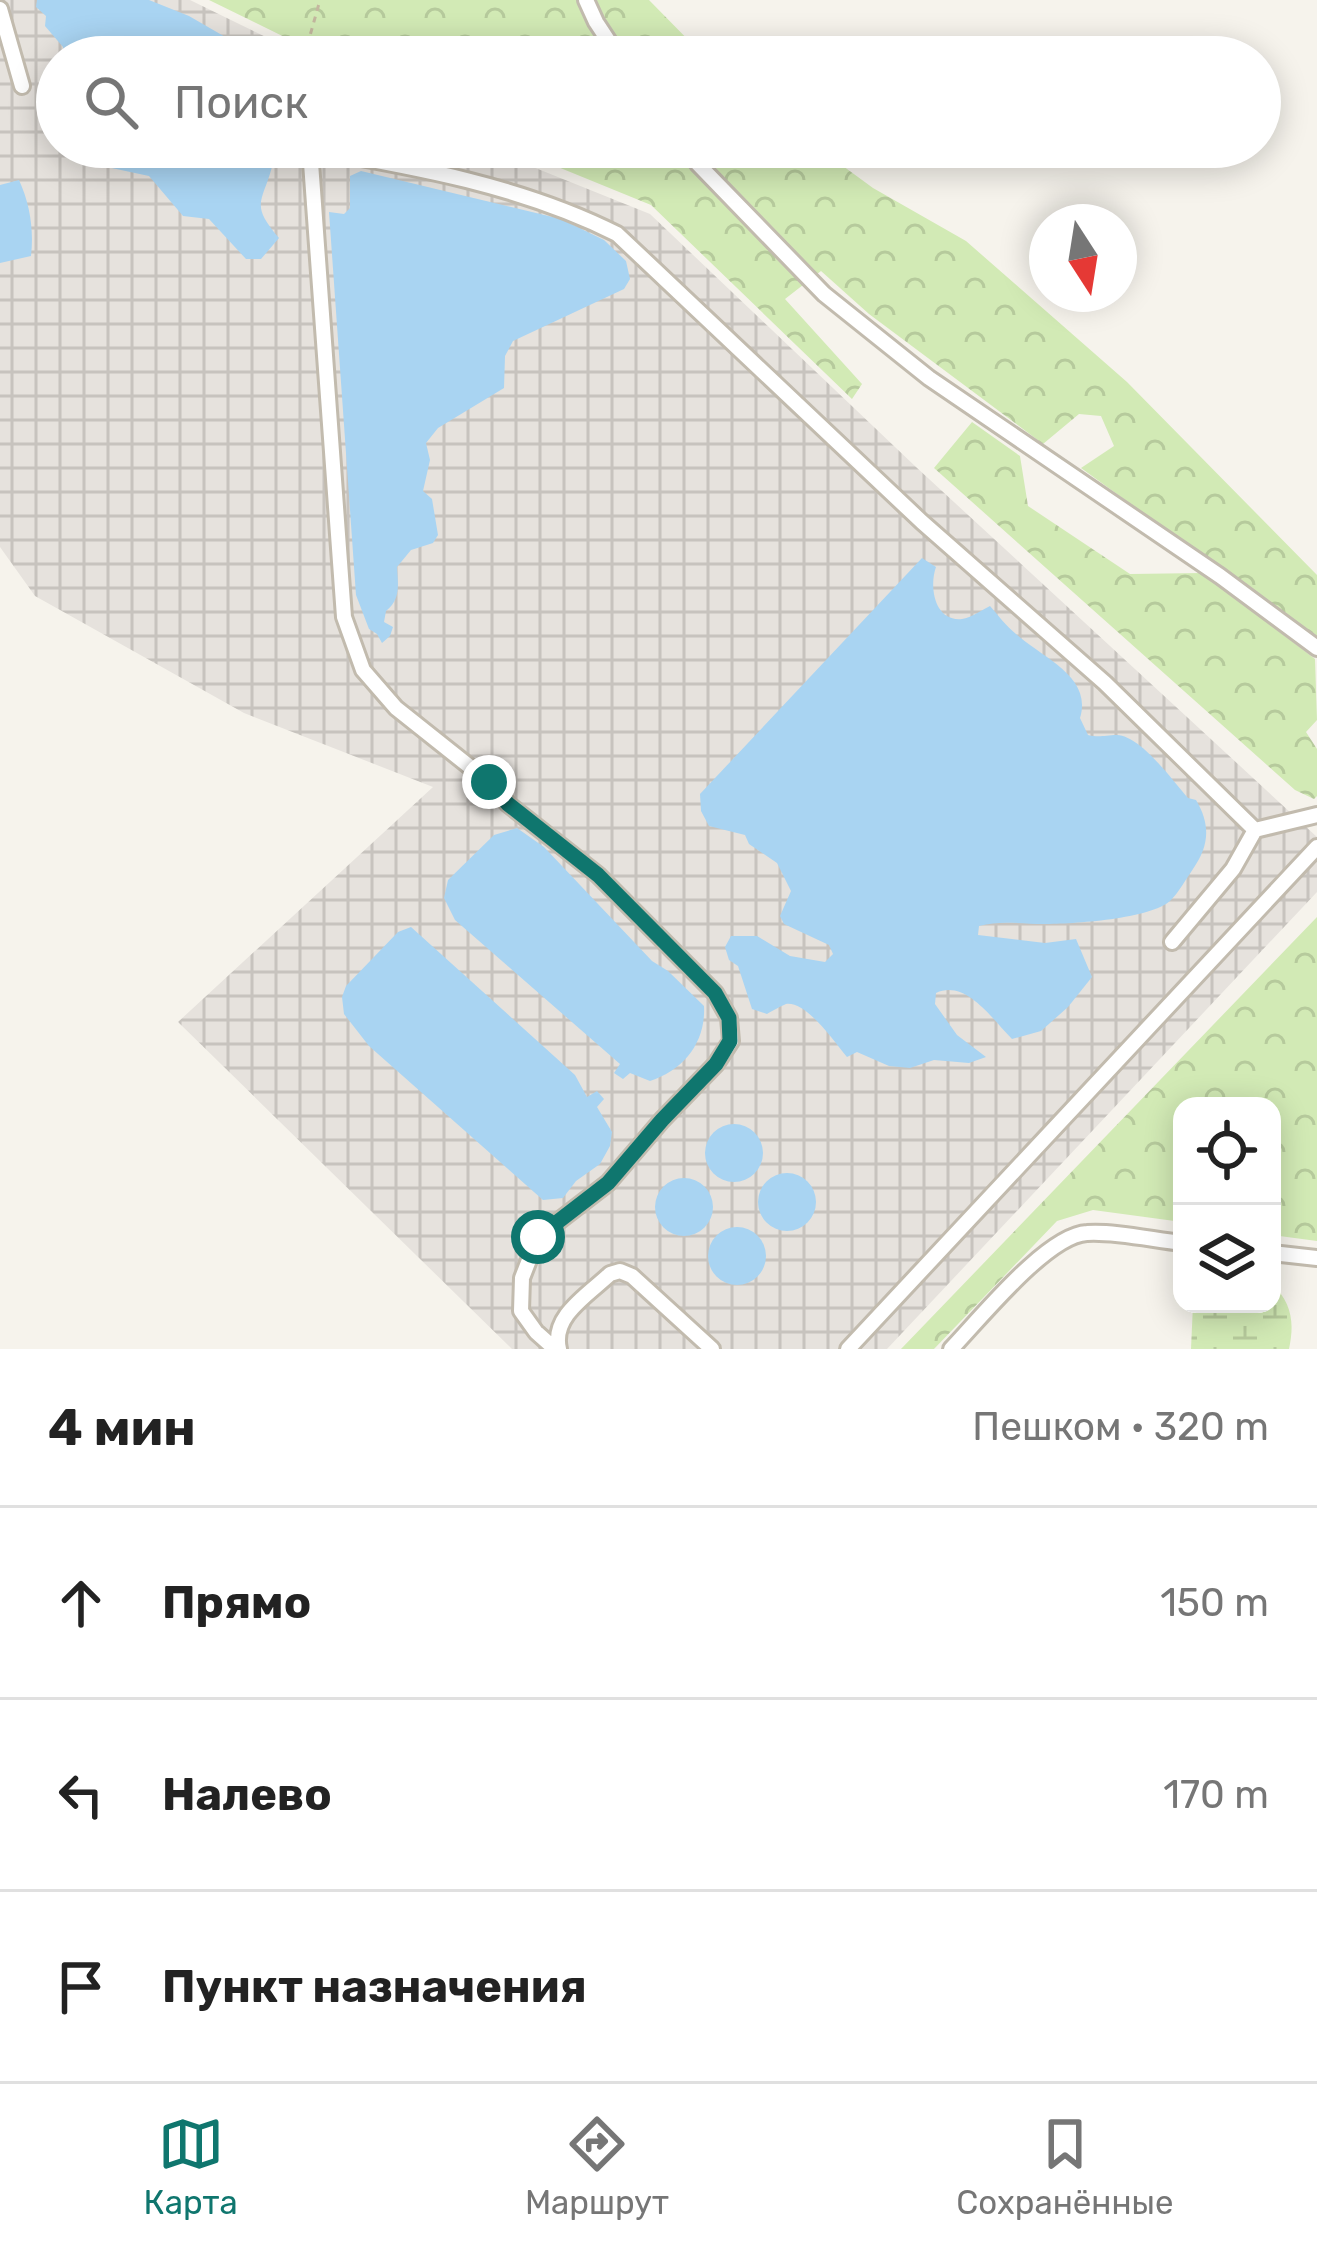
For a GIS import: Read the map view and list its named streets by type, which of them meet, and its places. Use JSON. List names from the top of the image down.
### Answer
{
  "north": "bottom",
  "page": {
    "search": "Поиск",
    "heading": ["4 мин", "Пешком · 320 m"],
    "list": [
      ["Прямо", "150 m"],
      ["Налево", "170 m"],
      "Пункт назначения"
    ],
    "nav": ["Карта", "Маршрут", "Сохранённые"]
  }
}
